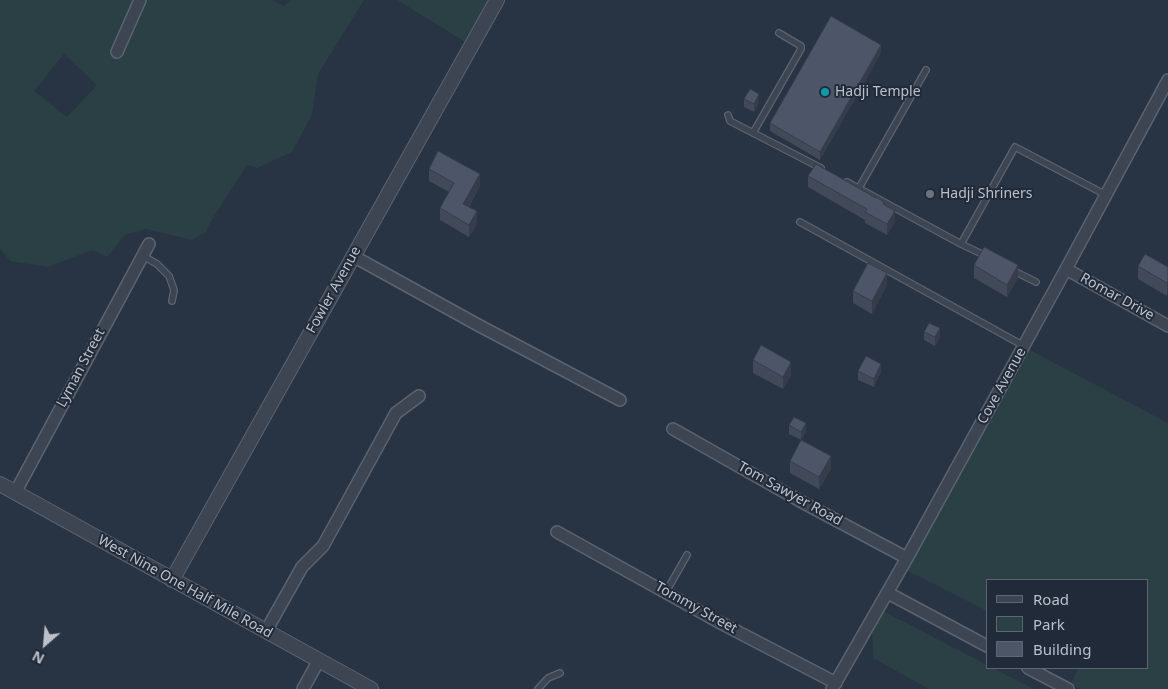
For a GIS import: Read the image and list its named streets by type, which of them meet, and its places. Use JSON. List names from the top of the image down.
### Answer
{
  "streets": {
    "street": [
      "Fowler Avenue",
      "Romar Drive",
      "Lyman Street",
      "Cove Avenue",
      "Tom Sawyer Road",
      "West Nine One Half Mile Road",
      "Tommy Street"
    ]
  },
  "crossings": [
    ["Fowler Avenue", "West Nine One Half Mile Road"],
    ["Romar Drive", "Cove Avenue"],
    ["Lyman Street", "West Nine One Half Mile Road"],
    ["Cove Avenue", "Tom Sawyer Road"],
    ["Cove Avenue", "Tommy Street"]
  ],
  "places": ["Hadji Temple", "Hadji Shriners"],
  "legend": ["Road", "Park", "Building"],
  "north": "bottom left"
}
